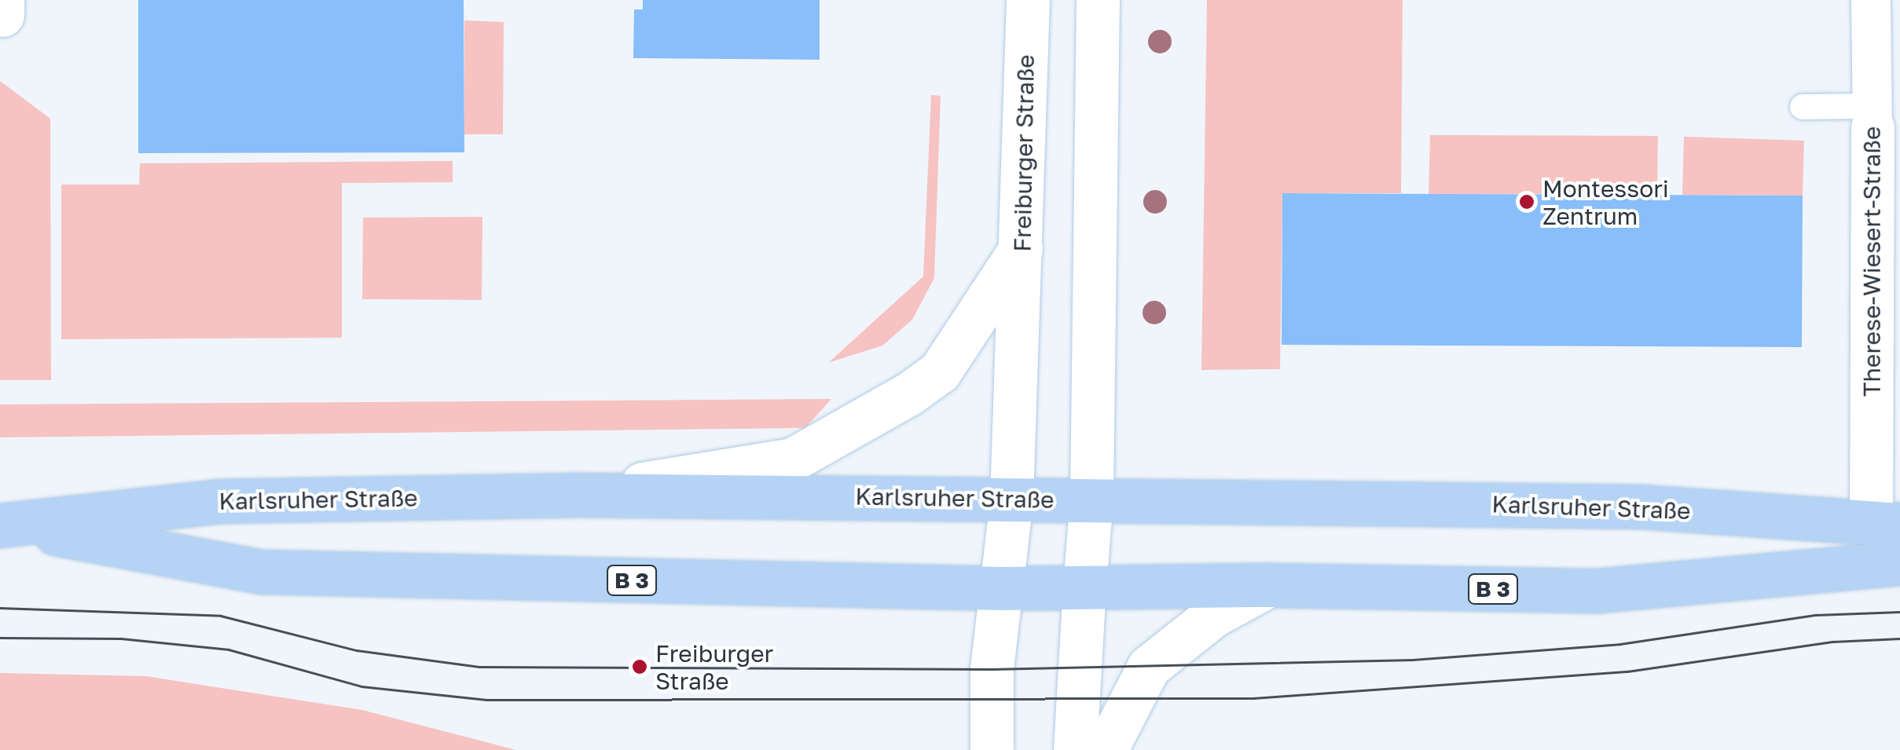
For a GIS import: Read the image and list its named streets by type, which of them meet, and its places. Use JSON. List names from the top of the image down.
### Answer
{
  "streets": {
    "main road": ["Karlsruher Straße", "B 3"],
    "street": ["Freiburger Straße", "Therese-Wiesert-Straße"]
  },
  "crossings": [
    ["Freiburger Straße", "Karlsruher Straße"],
    ["Therese-Wiesert-Straße", "Karlsruher Straße"]
  ],
  "places": ["Montessori Zentrum", "Freiburger Straße"]
}
